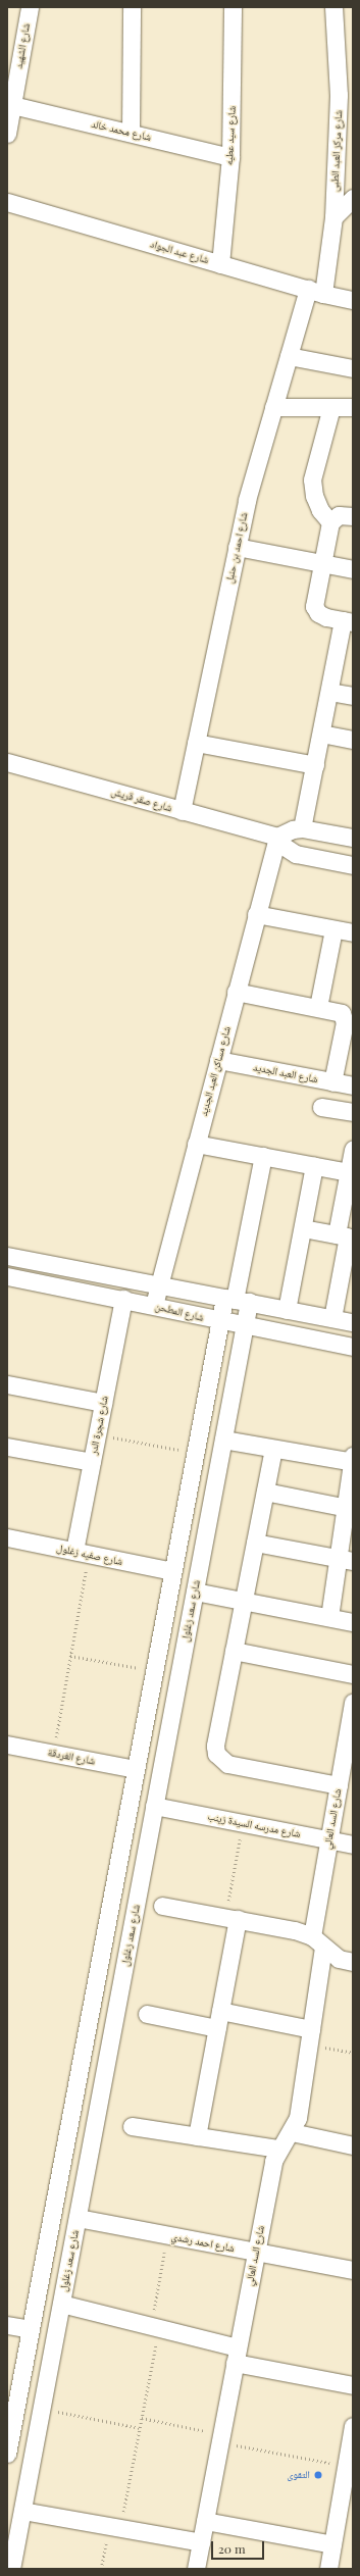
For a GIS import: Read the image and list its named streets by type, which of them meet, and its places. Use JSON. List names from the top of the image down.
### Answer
{
  "streets": {
    "street": [
      "شارع الشهيد",
      "شارع محمد خالد",
      "شارع سيد عطيه",
      "شارع مركز العبد الطبى",
      "شارع عبد الجواد",
      "شارع احمد بن حنبل",
      "شارع صقر قريش",
      "شارع مساكن العبد الجديد",
      "شارع العبد الجديد",
      "شارع المطحن",
      "شارع شجرة الدر",
      "شارع صفيه زغلول",
      "شارع سعد زغلول",
      "شارع الغردقة",
      "شارع السد العالي",
      "شارع مدرسه السيدة زينب",
      "شارع احمد رشدي"
    ]
  },
  "crossings": [
    ["شارع الشهيد", "شارع محمد خالد"],
    ["شارع محمد خالد", "شارع سيد عطيه"],
    ["شارع سيد عطيه", "شارع عبد الجواد"],
    ["شارع مركز العبد الطبى", "شارع عبد الجواد"],
    ["شارع مركز العبد الطبى", "شارع احمد بن حنبل"],
    ["شارع عبد الجواد", "شارع احمد بن حنبل"],
    ["شارع احمد بن حنبل", "شارع صقر قريش"],
    ["شارع صقر قريش", "شارع مساكن العبد الجديد"],
    ["شارع مساكن العبد الجديد", "شارع العبد الجديد"],
    ["شارع مساكن العبد الجديد", "شارع المطحن"],
    ["شارع المطحن", "شارع شجرة الدر"],
    ["شارع المطحن", "شارع سعد زغلول"],
    ["شارع شجرة الدر", "شارع صفيه زغلول"],
    ["شارع سعد زغلول", "شارع مدرسه السيدة زينب"],
    ["شارع سعد زغلول", "شارع احمد رشدي"],
    ["شارع السد العالي", "شارع مدرسه السيدة زينب"],
    ["شارع السد العالي", "شارع احمد رشدي"]
  ],
  "places": ["التقوى"],
  "scale_bar": "20 m"
}
